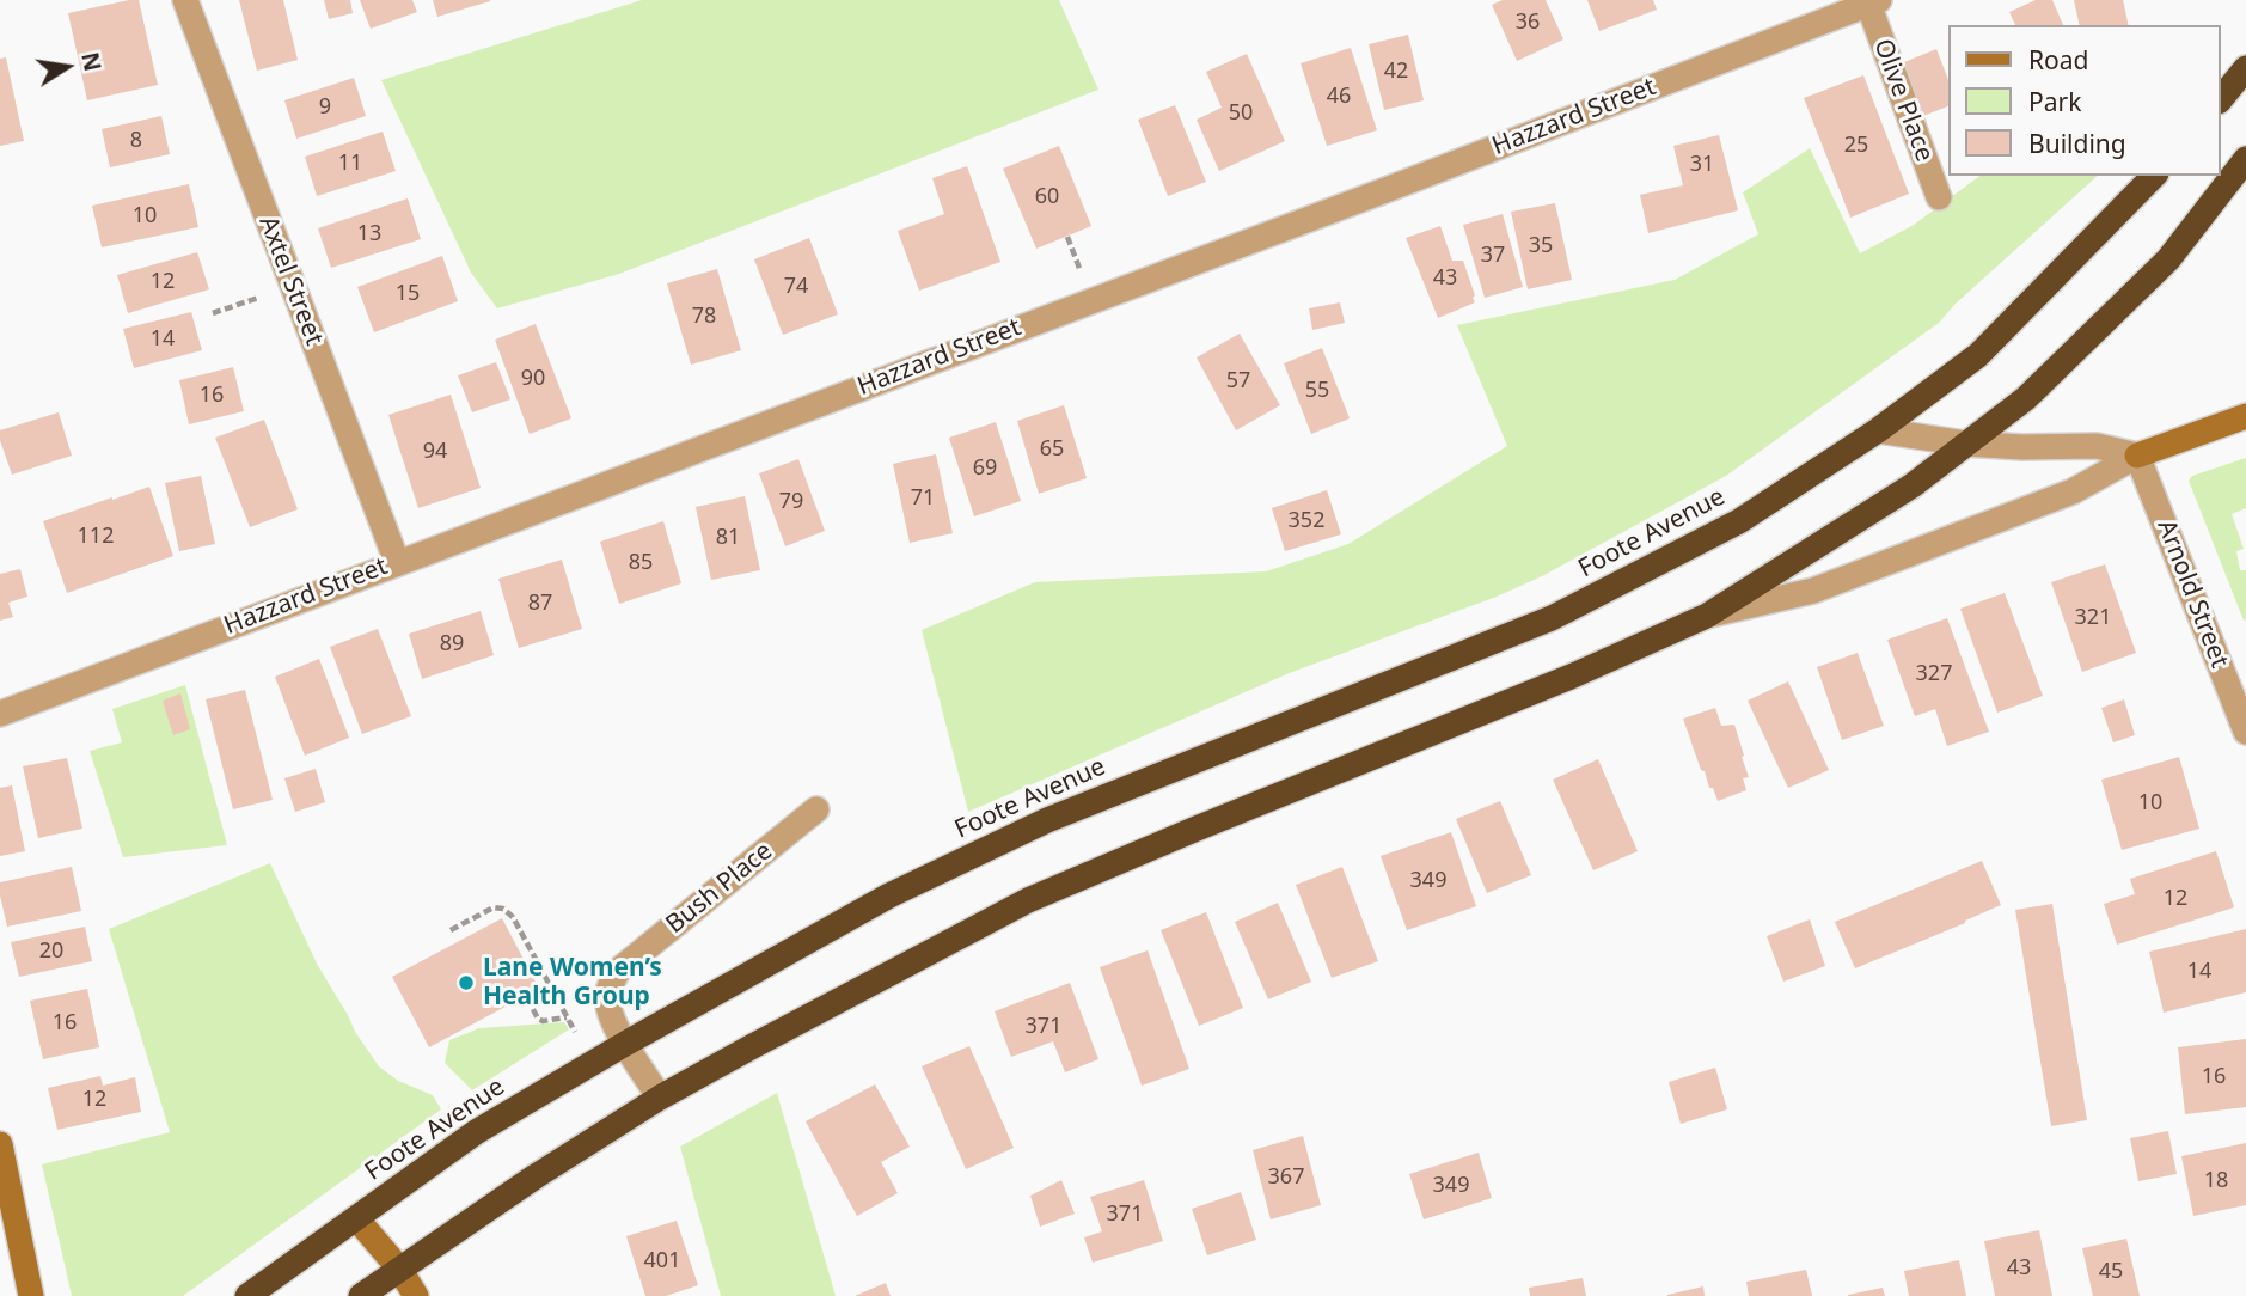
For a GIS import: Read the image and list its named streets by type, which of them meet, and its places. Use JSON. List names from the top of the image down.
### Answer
{
  "streets": {
    "highway": ["Foote Avenue"],
    "street": [
      "Olive Place",
      "Hazzard Street",
      "Axtel Street",
      "Arnold Street",
      "Bush Place"
    ]
  },
  "crossings": [
    ["Olive Place", "Hazzard Street"],
    ["Hazzard Street", "Axtel Street"],
    ["Foote Avenue", "Bush Place"]
  ],
  "places": ["Lane Women’s Health Group"],
  "house_numbers": [
    "36",
    "42",
    "46",
    "9",
    "50",
    "8",
    "25",
    "11",
    "31",
    "60",
    "10",
    "13",
    "35",
    "37",
    "43",
    "12",
    "74",
    "15",
    "78",
    "14",
    "90",
    "57",
    "55",
    "16",
    "65",
    "94",
    "69",
    "71",
    "79",
    "352",
    "112",
    "81",
    "85",
    "87",
    "321",
    "89",
    "327",
    "10",
    "349",
    "12",
    "20",
    "14",
    "16",
    "371",
    "16",
    "12",
    "367",
    "18",
    "349",
    "371",
    "401",
    "43",
    "45"
  ],
  "legend": ["Road", "Park", "Building"],
  "north": "right"
}
